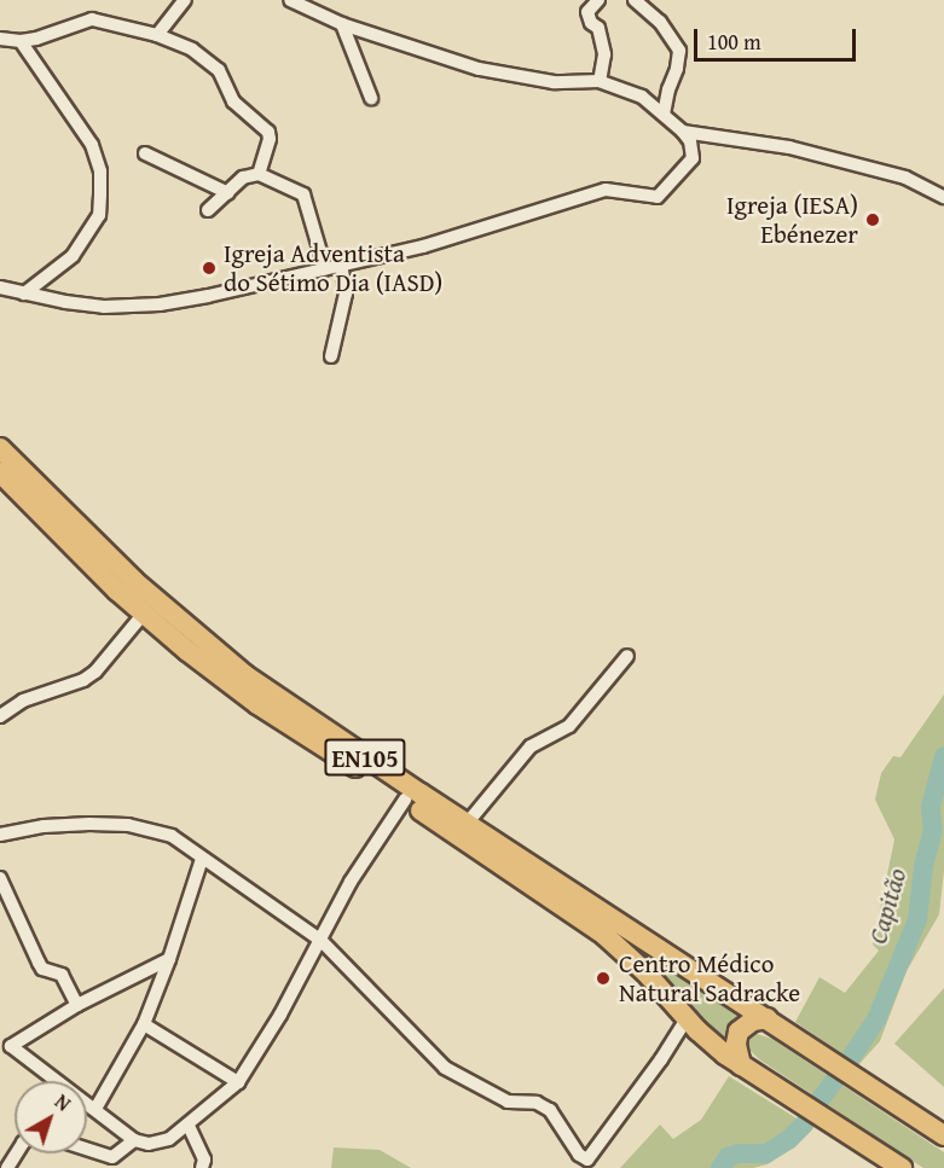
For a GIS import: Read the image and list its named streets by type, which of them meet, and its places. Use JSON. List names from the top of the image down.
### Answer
{
  "streets": {
    "main road": ["EN105"]
  },
  "water": ["Capitão"],
  "places": ["Igreja (IESA) Ebénezer", "Igreja Adventista do Sétimo Dia (IASD)", "Centro Médico Natural Sadracke"],
  "scale_bar": "100 m",
  "north": "top right"
}
